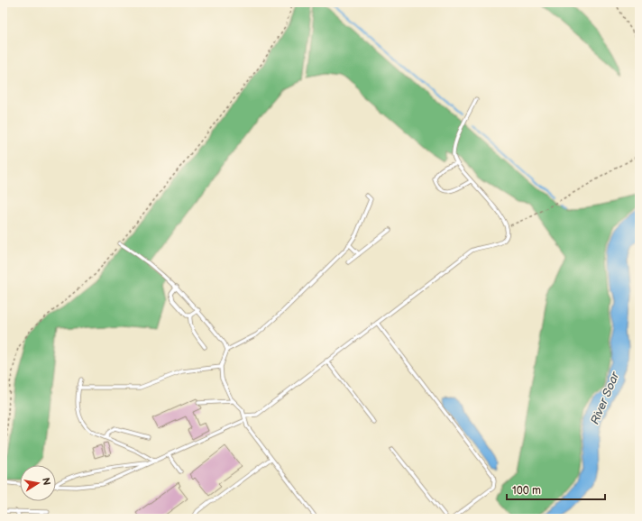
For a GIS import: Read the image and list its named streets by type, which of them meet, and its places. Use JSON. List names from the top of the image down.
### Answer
{
  "water": ["River Soar"],
  "scale_bar": "100 m",
  "north": "right"
}
